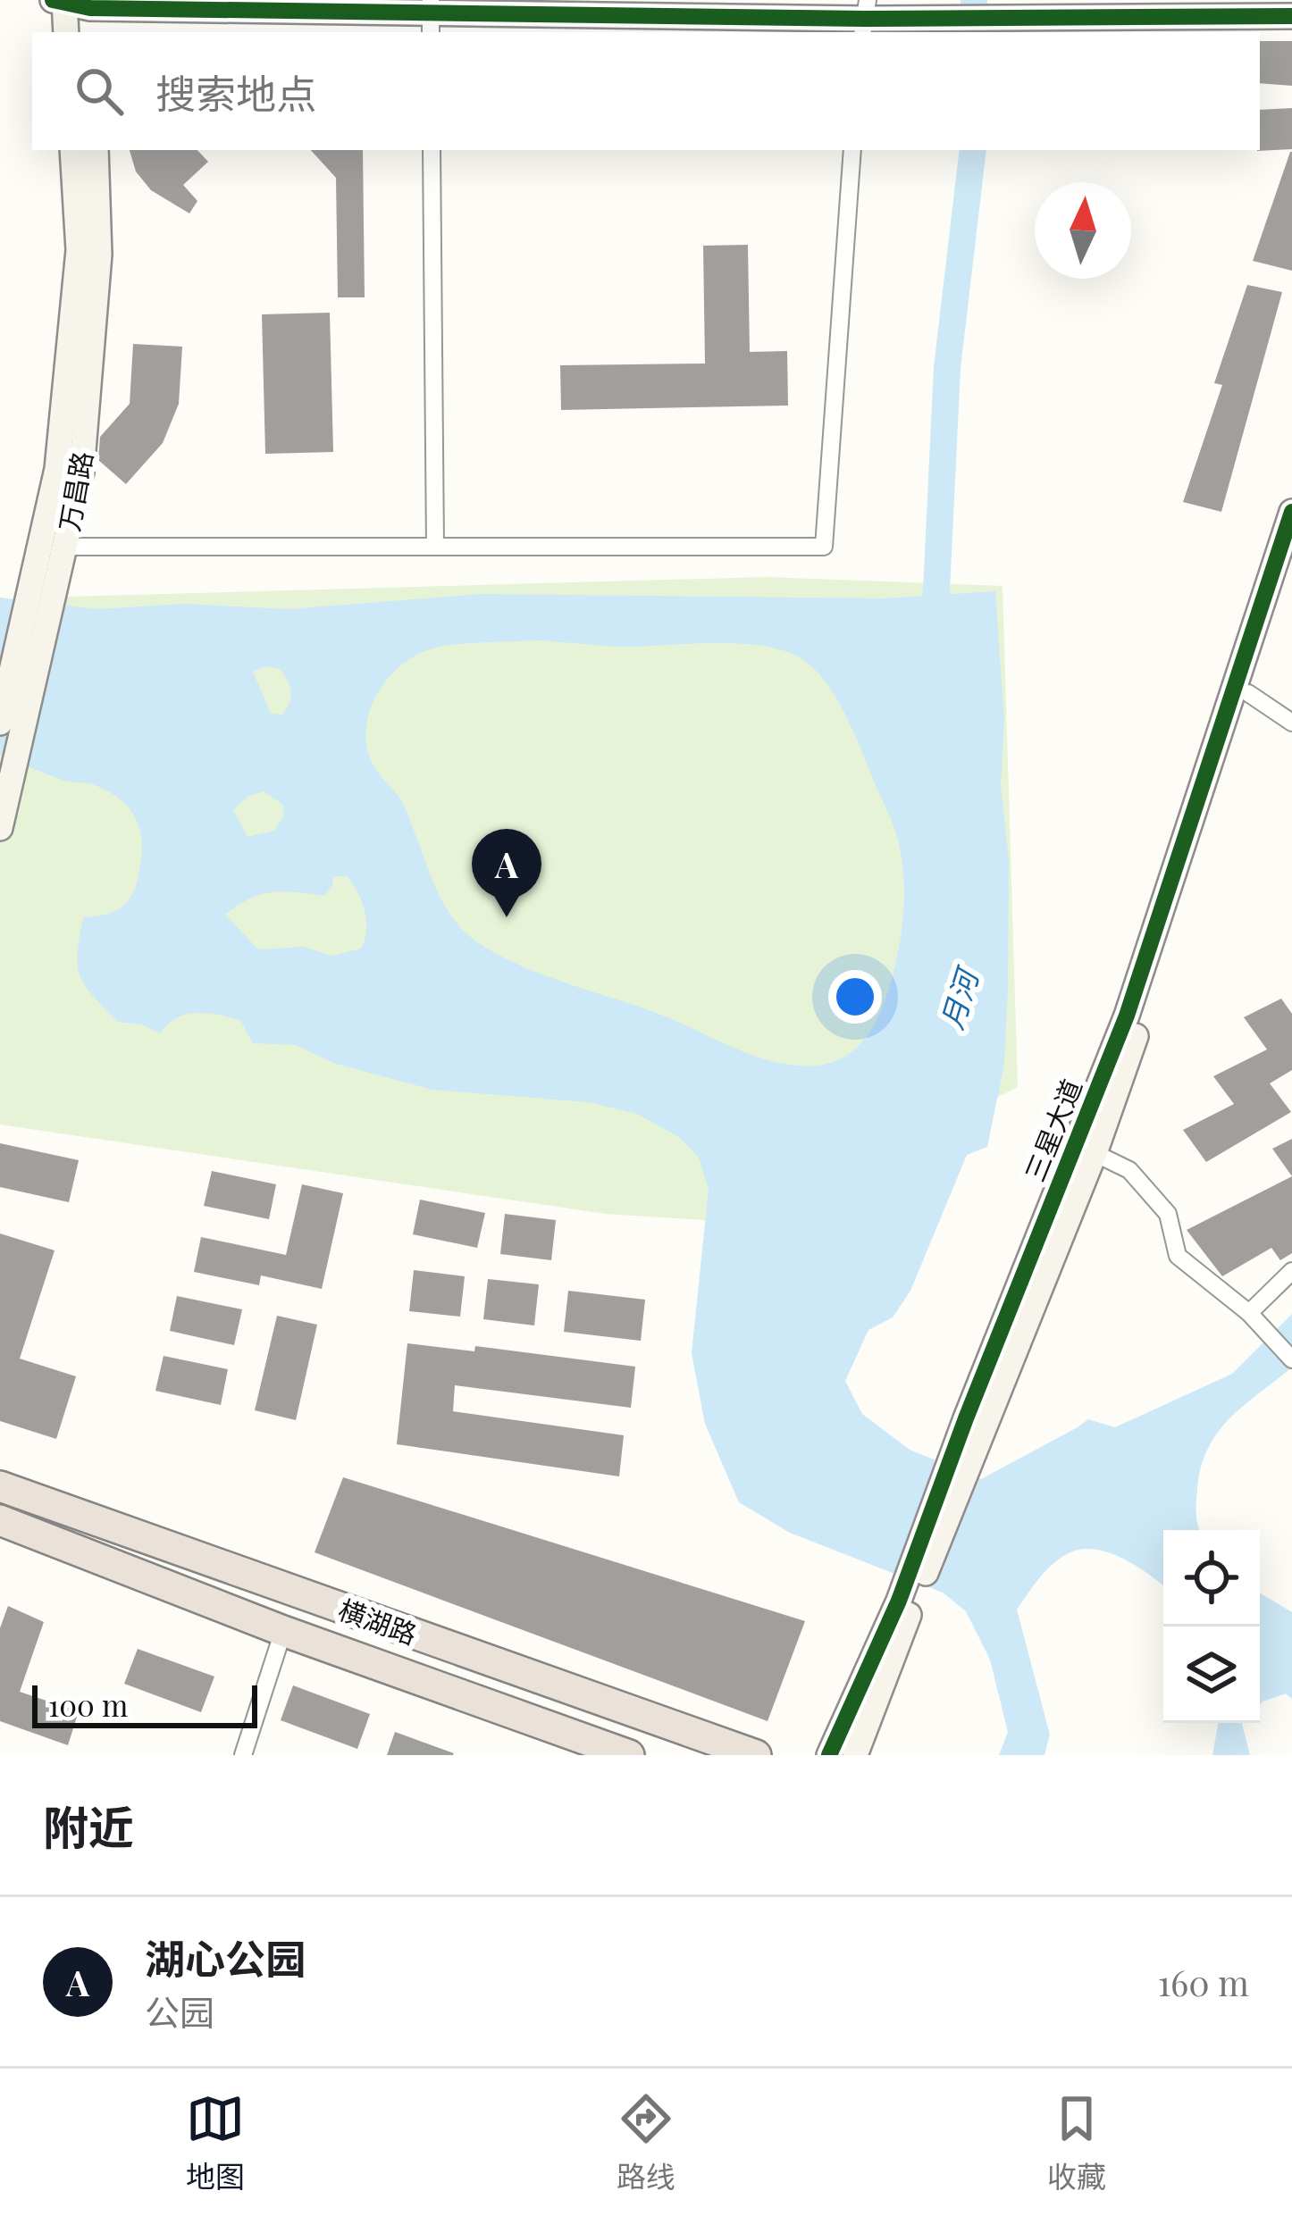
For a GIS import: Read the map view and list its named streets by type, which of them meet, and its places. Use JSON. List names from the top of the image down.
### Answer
{
  "streets": {
    "highway": ["横湖路"],
    "street": ["万昌路", "三星大道"]
  },
  "water": ["月河"],
  "scale_bar": "100 m",
  "north": "top",
  "page": {
    "search": "搜索地点",
    "pins": "A",
    "scale": "100 m",
    "heading": "附近",
    "list": [
      {
        "mark": "A",
        "name": "湖心公园",
        "note": "公园",
        "value": "160 m"
      }
    ],
    "nav": ["地图", "路线", "收藏"]
  }
}
